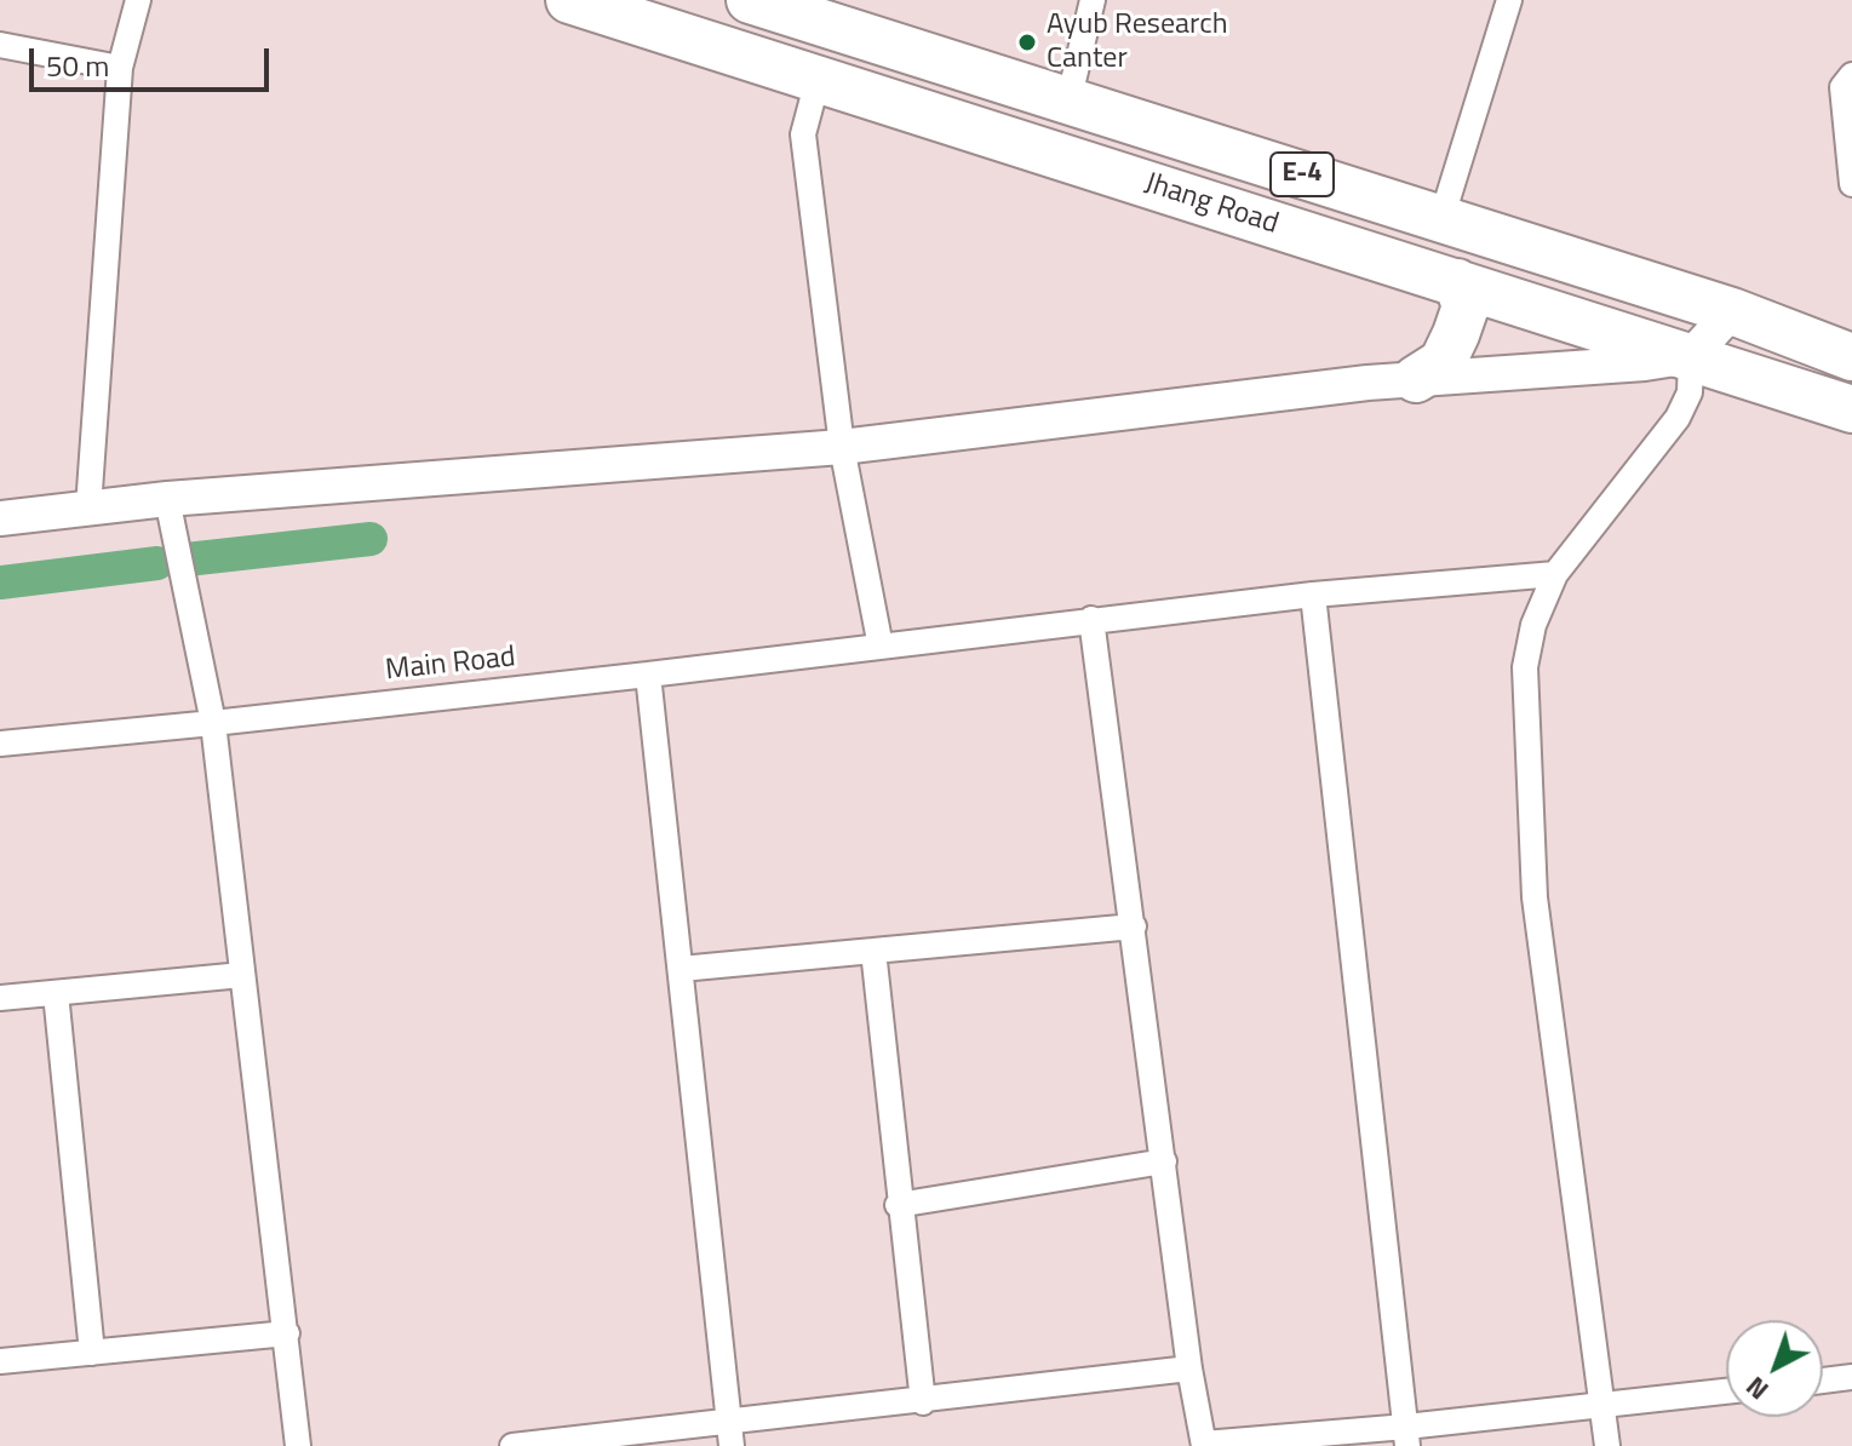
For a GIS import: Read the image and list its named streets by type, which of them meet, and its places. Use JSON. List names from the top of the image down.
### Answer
{
  "streets": {
    "highway": ["E-4", "Jhang Road"],
    "street": ["Main Road"]
  },
  "places": ["Ayub Research Canter"],
  "scale_bar": "50 m",
  "north": "bottom left"
}
